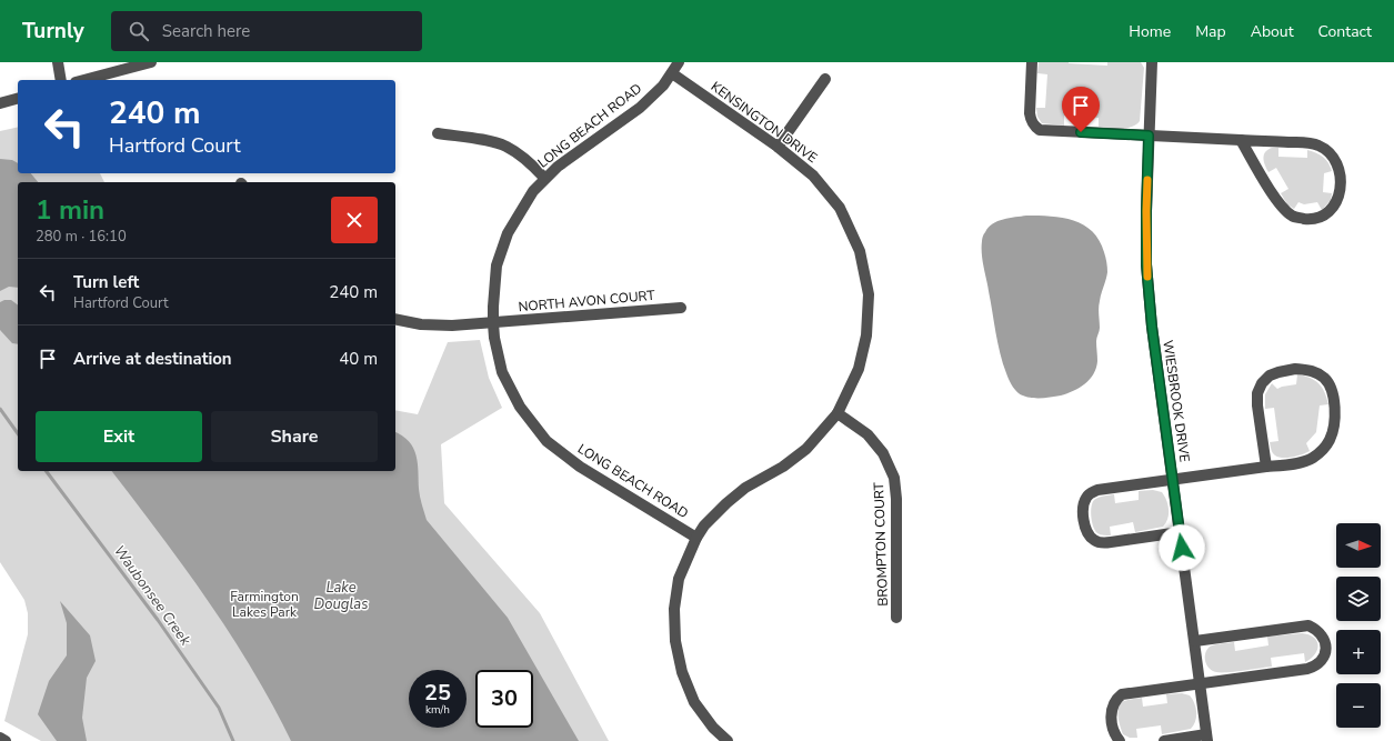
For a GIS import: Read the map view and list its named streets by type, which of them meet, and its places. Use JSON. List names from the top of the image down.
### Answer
{
  "streets": {
    "street": [
      "KENSINGTON DRIVE",
      "LONG BEACH ROAD",
      "NORTH AVON COURT",
      "WIESBROOK DRIVE",
      "BROMPTON COURT"
    ]
  },
  "crossings": [
    ["KENSINGTON DRIVE", "LONG BEACH ROAD"],
    ["KENSINGTON DRIVE", "BROMPTON COURT"],
    ["LONG BEACH ROAD", "NORTH AVON COURT"]
  ],
  "water": ["Lake Douglas", "Waubonsee Creek"],
  "parks": ["Farmington Lakes Park"],
  "north": "right",
  "page": {
    "header": "Turnly",
    "search": "Search here",
    "nav": [
      "Home",
      "Map",
      "About",
      "Contact"
    ],
    "turn": ["240 m", "Hartford Court"],
    "heading": ["1 min", "280 m · 16:10"],
    "list": [
      {
        "name": "Turn left",
        "note": "Hartford Court",
        "value": "240 m"
      },
      {
        "name": "Arrive at destination",
        "value": "40 m"
      }
    ],
    "buttons": ["Exit", "Share"],
    "map_buttons": ["+", "−"],
    "speed": "25 km/h",
    "limit": "30"
  }
}
